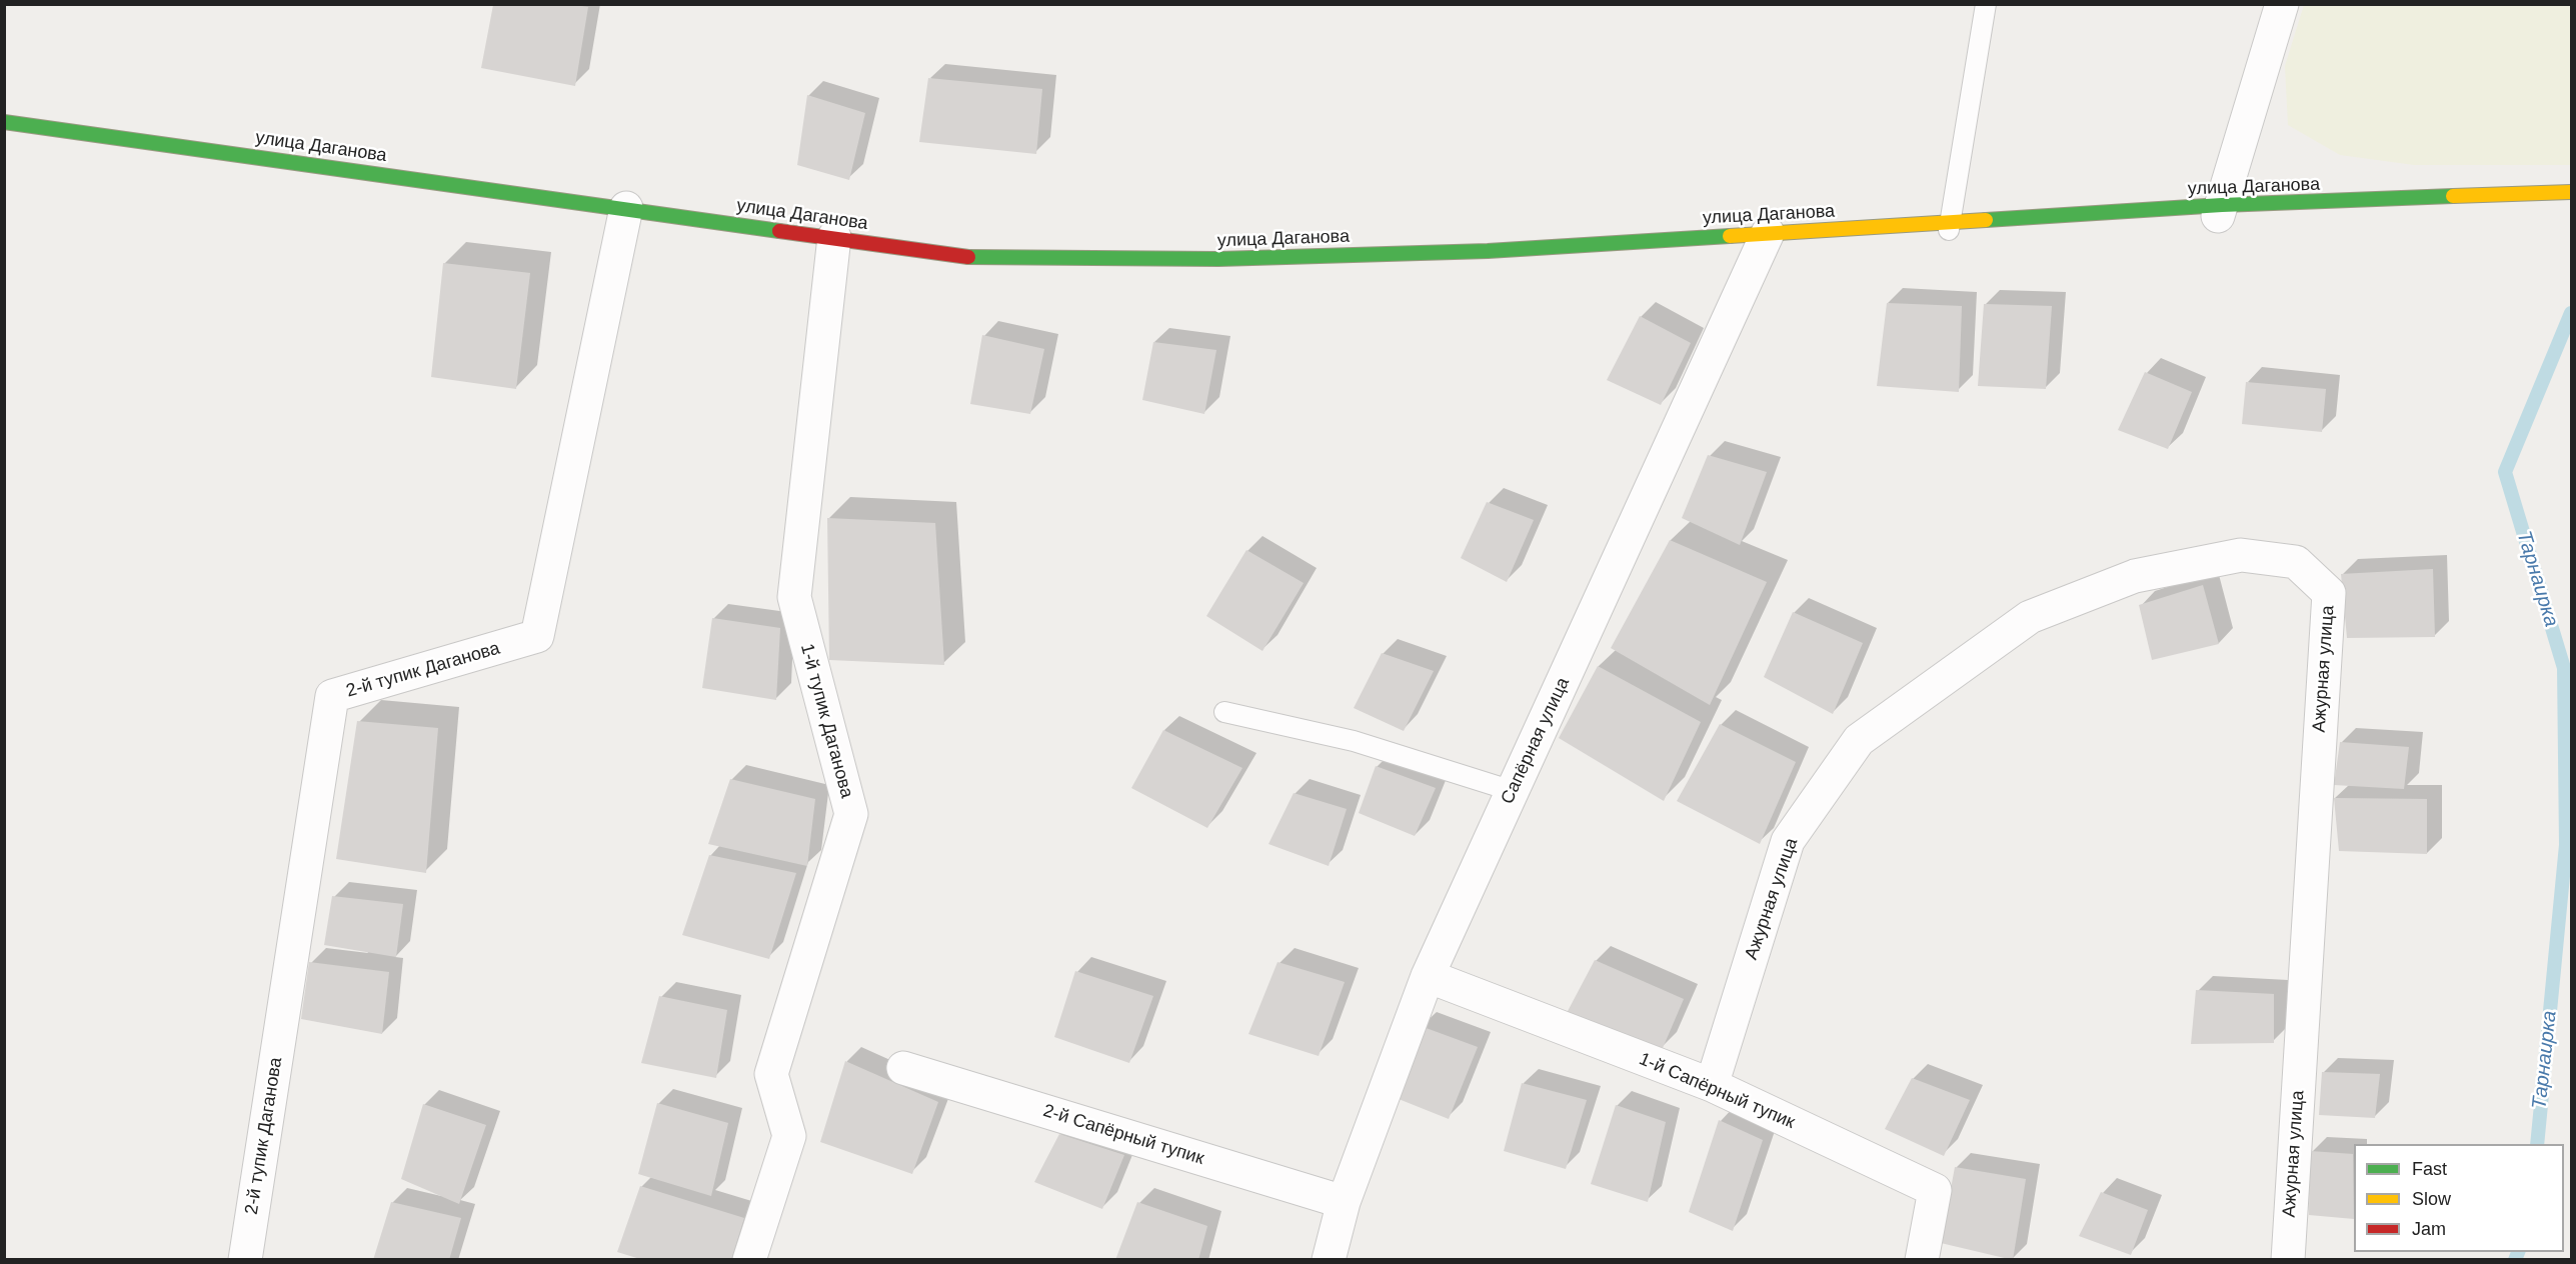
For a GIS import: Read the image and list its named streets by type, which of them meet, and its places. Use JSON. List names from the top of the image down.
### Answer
{
  "streets": {
    "main road": ["улица Даганова"],
    "street": [
      "Ажурная улица",
      "2-й тупик Даганова",
      "1-й тупик Даганова",
      "Сапёрная улица",
      "1-й Сапёрный тупик",
      "2-й Сапёрный тупик"
    ]
  },
  "crossings": [
    ["улица Даганова", "2-й тупик Даганова"],
    ["улица Даганова", "1-й тупик Даганова"],
    ["улица Даганова", "Сапёрная улица"],
    ["Ажурная улица", "1-й Сапёрный тупик"],
    ["Сапёрная улица", "1-й Сапёрный тупик"],
    ["Сапёрная улица", "2-й Сапёрный тупик"]
  ],
  "water": ["Тарнаирка"],
  "legend": ["Fast", "Slow", "Jam"]
}
